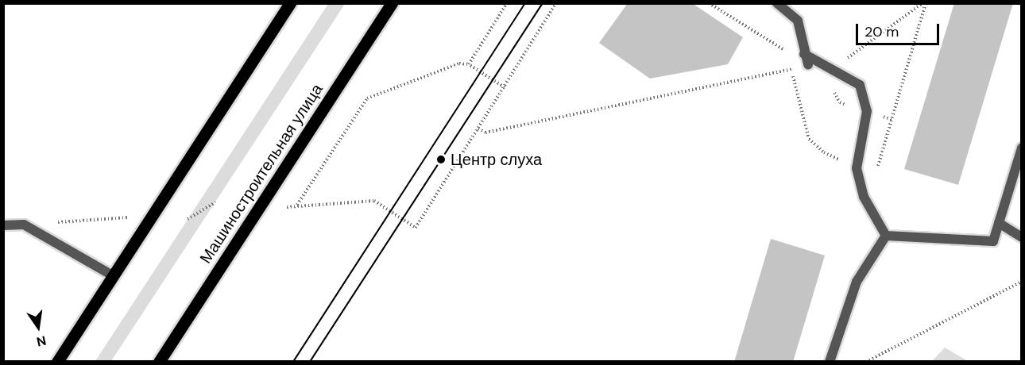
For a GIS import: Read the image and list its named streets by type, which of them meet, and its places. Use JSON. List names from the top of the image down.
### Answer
{
  "streets": {
    "main road": ["Машиностроительная улица"]
  },
  "places": ["Центр слуха"],
  "scale_bar": "20 m",
  "north": "bottom"
}
